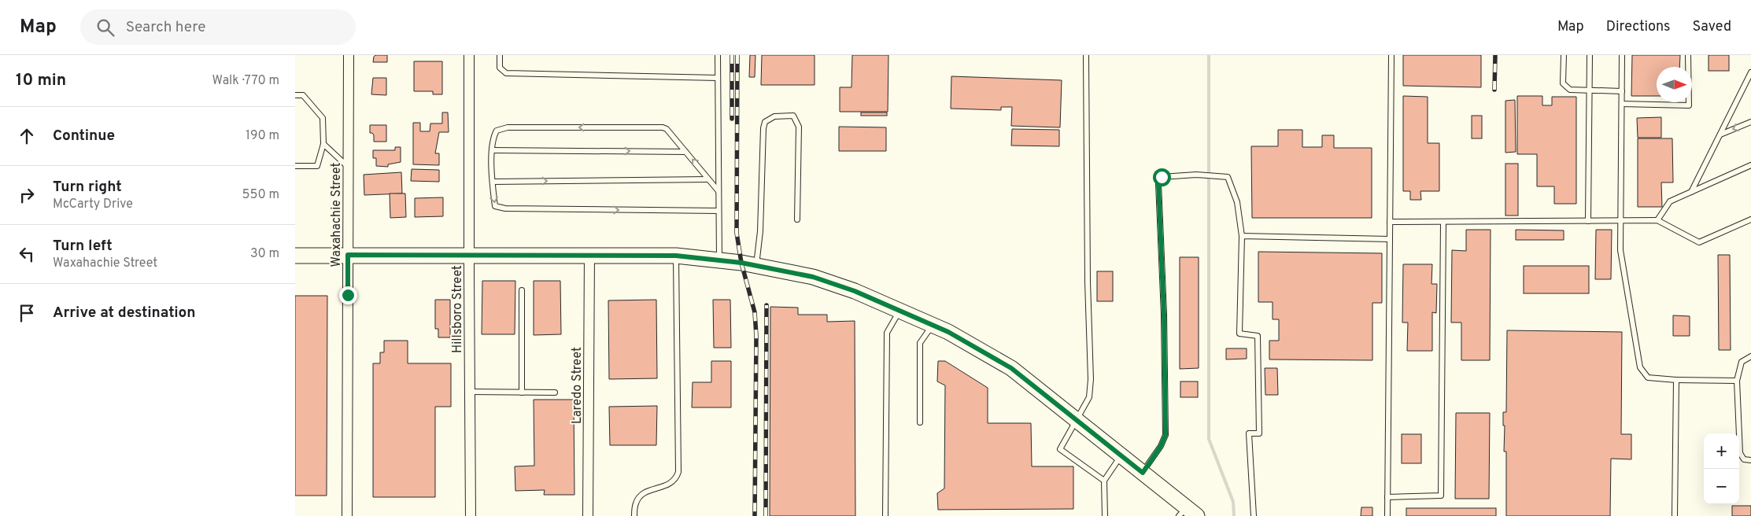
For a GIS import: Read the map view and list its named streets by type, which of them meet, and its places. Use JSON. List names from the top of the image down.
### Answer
{
  "streets": {
    "street": ["Waxahachie Street", "Hillsboro Street", "Laredo Street"]
  },
  "north": "right",
  "page": {
    "header": "Map",
    "search": "Search here",
    "nav": ["Map", "Directions", "Saved"],
    "heading": ["10 min", "Walk · 770 m"],
    "list": [
      ["Continue", "190 m"],
      ["Turn right", "McCarty Drive", "550 m"],
      ["Turn left", "Waxahachie Street", "30 m"],
      "Arrive at destination"
    ],
    "map_buttons": ["+", "−"]
  }
}
